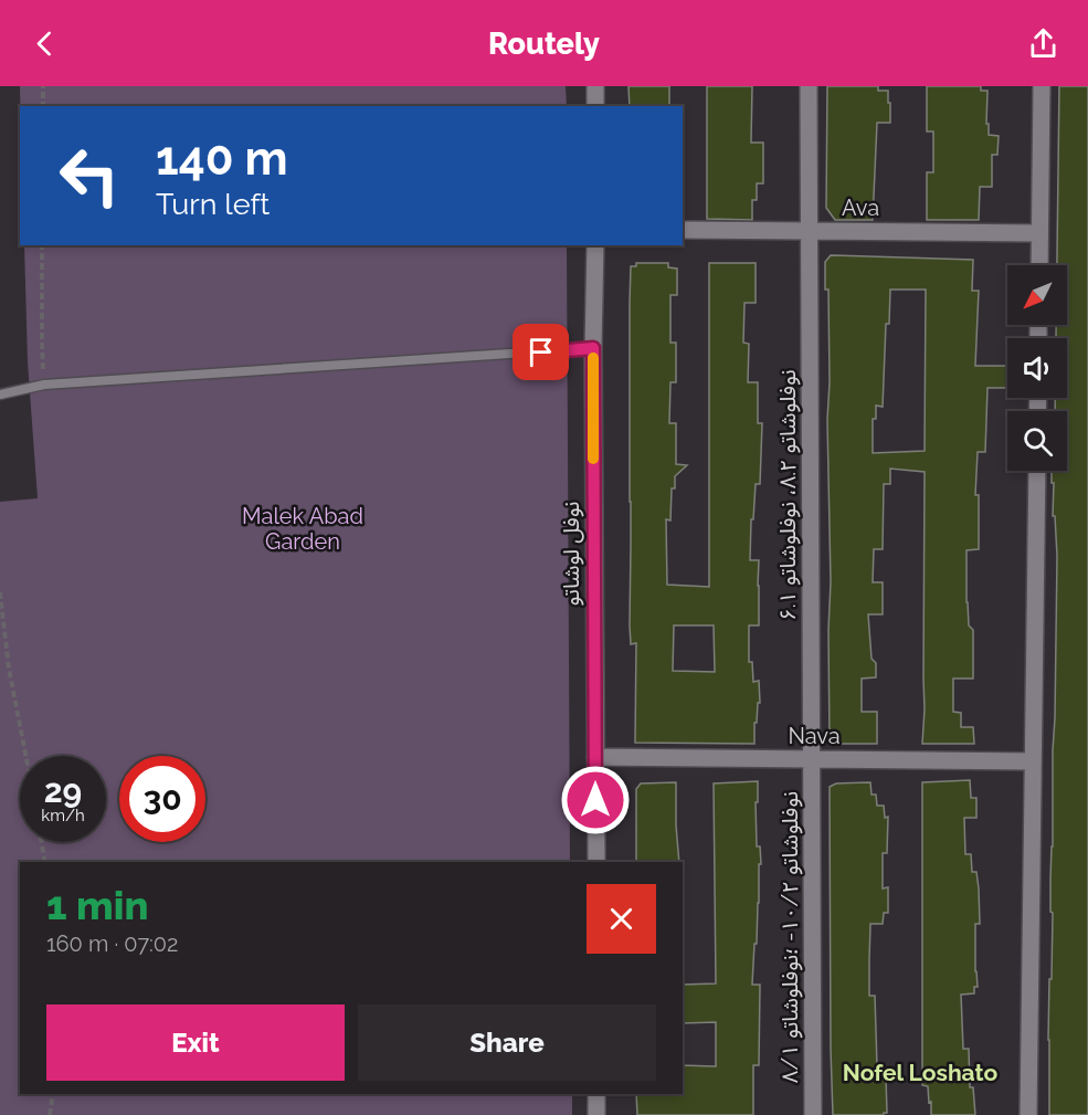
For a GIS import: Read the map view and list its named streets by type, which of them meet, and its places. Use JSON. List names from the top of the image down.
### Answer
{
  "streets": {
    "street": [
      "Ava",
      "نوفلوشاتو ۸.۲، نوفلوشاتو ۶.۱",
      "نوفل لوشاتو",
      "Nava",
      "نوفلوشاتو ۱۰/۲- ؛نوفلوشاتو ۸/۱"
    ]
  },
  "crossings": [
    ["Ava", "نوفلوشاتو ۸.۲، نوفلوشاتو ۶.۱"],
    ["نوفلوشاتو ۸.۲، نوفلوشاتو ۶.۱", "Nava"],
    ["نوفلوشاتو ۸.۲، نوفلوشاتو ۶.۱", "نوفلوشاتو ۱۰/۲- ؛نوفلوشاتو ۸/۱"],
    ["نوفل لوشاتو", "Nava"],
    ["Nava", "نوفلوشاتو ۱۰/۲- ؛نوفلوشاتو ۸/۱"]
  ],
  "districts": ["Nofel Loshato"],
  "parks": ["Malek Abad Garden"],
  "north": "bottom left",
  "page": {
    "header": "Routely",
    "turn": ["140 m", "Turn left"],
    "speed": "29 km/h",
    "limit": "30",
    "heading": ["1 min", "160 m · 07:02"],
    "buttons": ["Exit", "Share"]
  }
}
